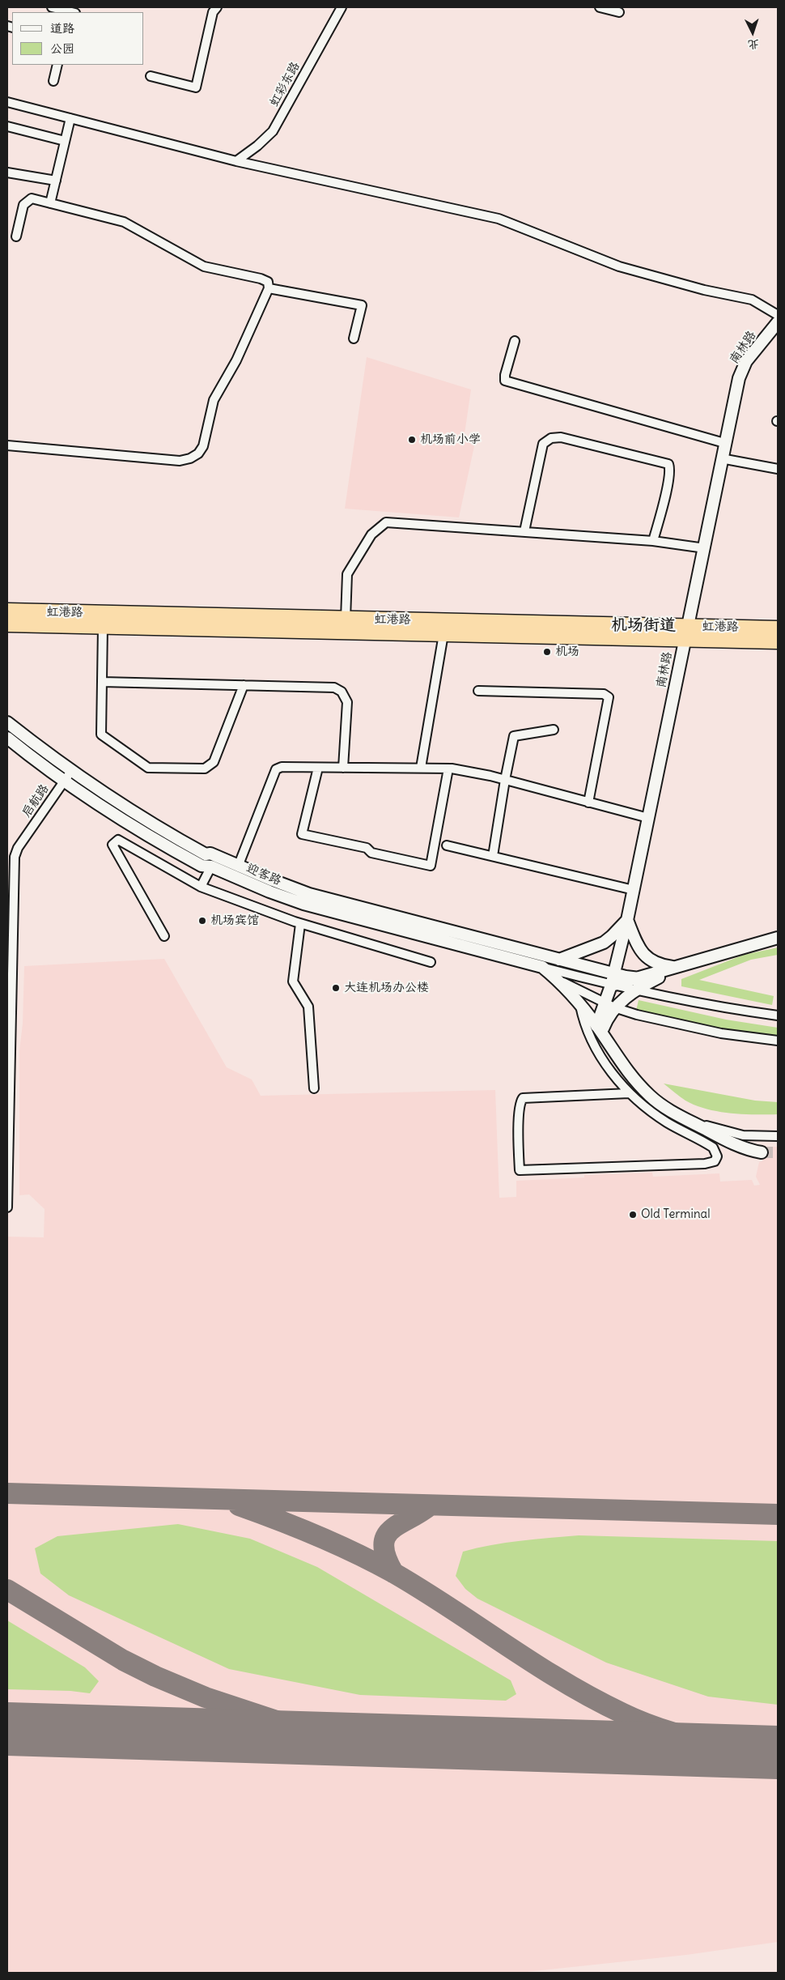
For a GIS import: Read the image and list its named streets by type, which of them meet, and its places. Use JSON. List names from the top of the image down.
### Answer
{
  "streets": {
    "highway": ["虹港路"],
    "main road": ["南林路", "迎客路"],
    "street": ["虹彩东路", "启航路"]
  },
  "crossings": [
    ["南林路", "虹港路"],
    ["南林路", "迎客路"],
    ["启航路", "迎客路"]
  ],
  "districts": ["机场街道"],
  "places": [
    "机场前小学",
    "机场",
    "机场宾馆",
    "大连机场办公楼",
    "Old Terminal"
  ],
  "legend": ["道路", "公园"],
  "north": "bottom"
}
